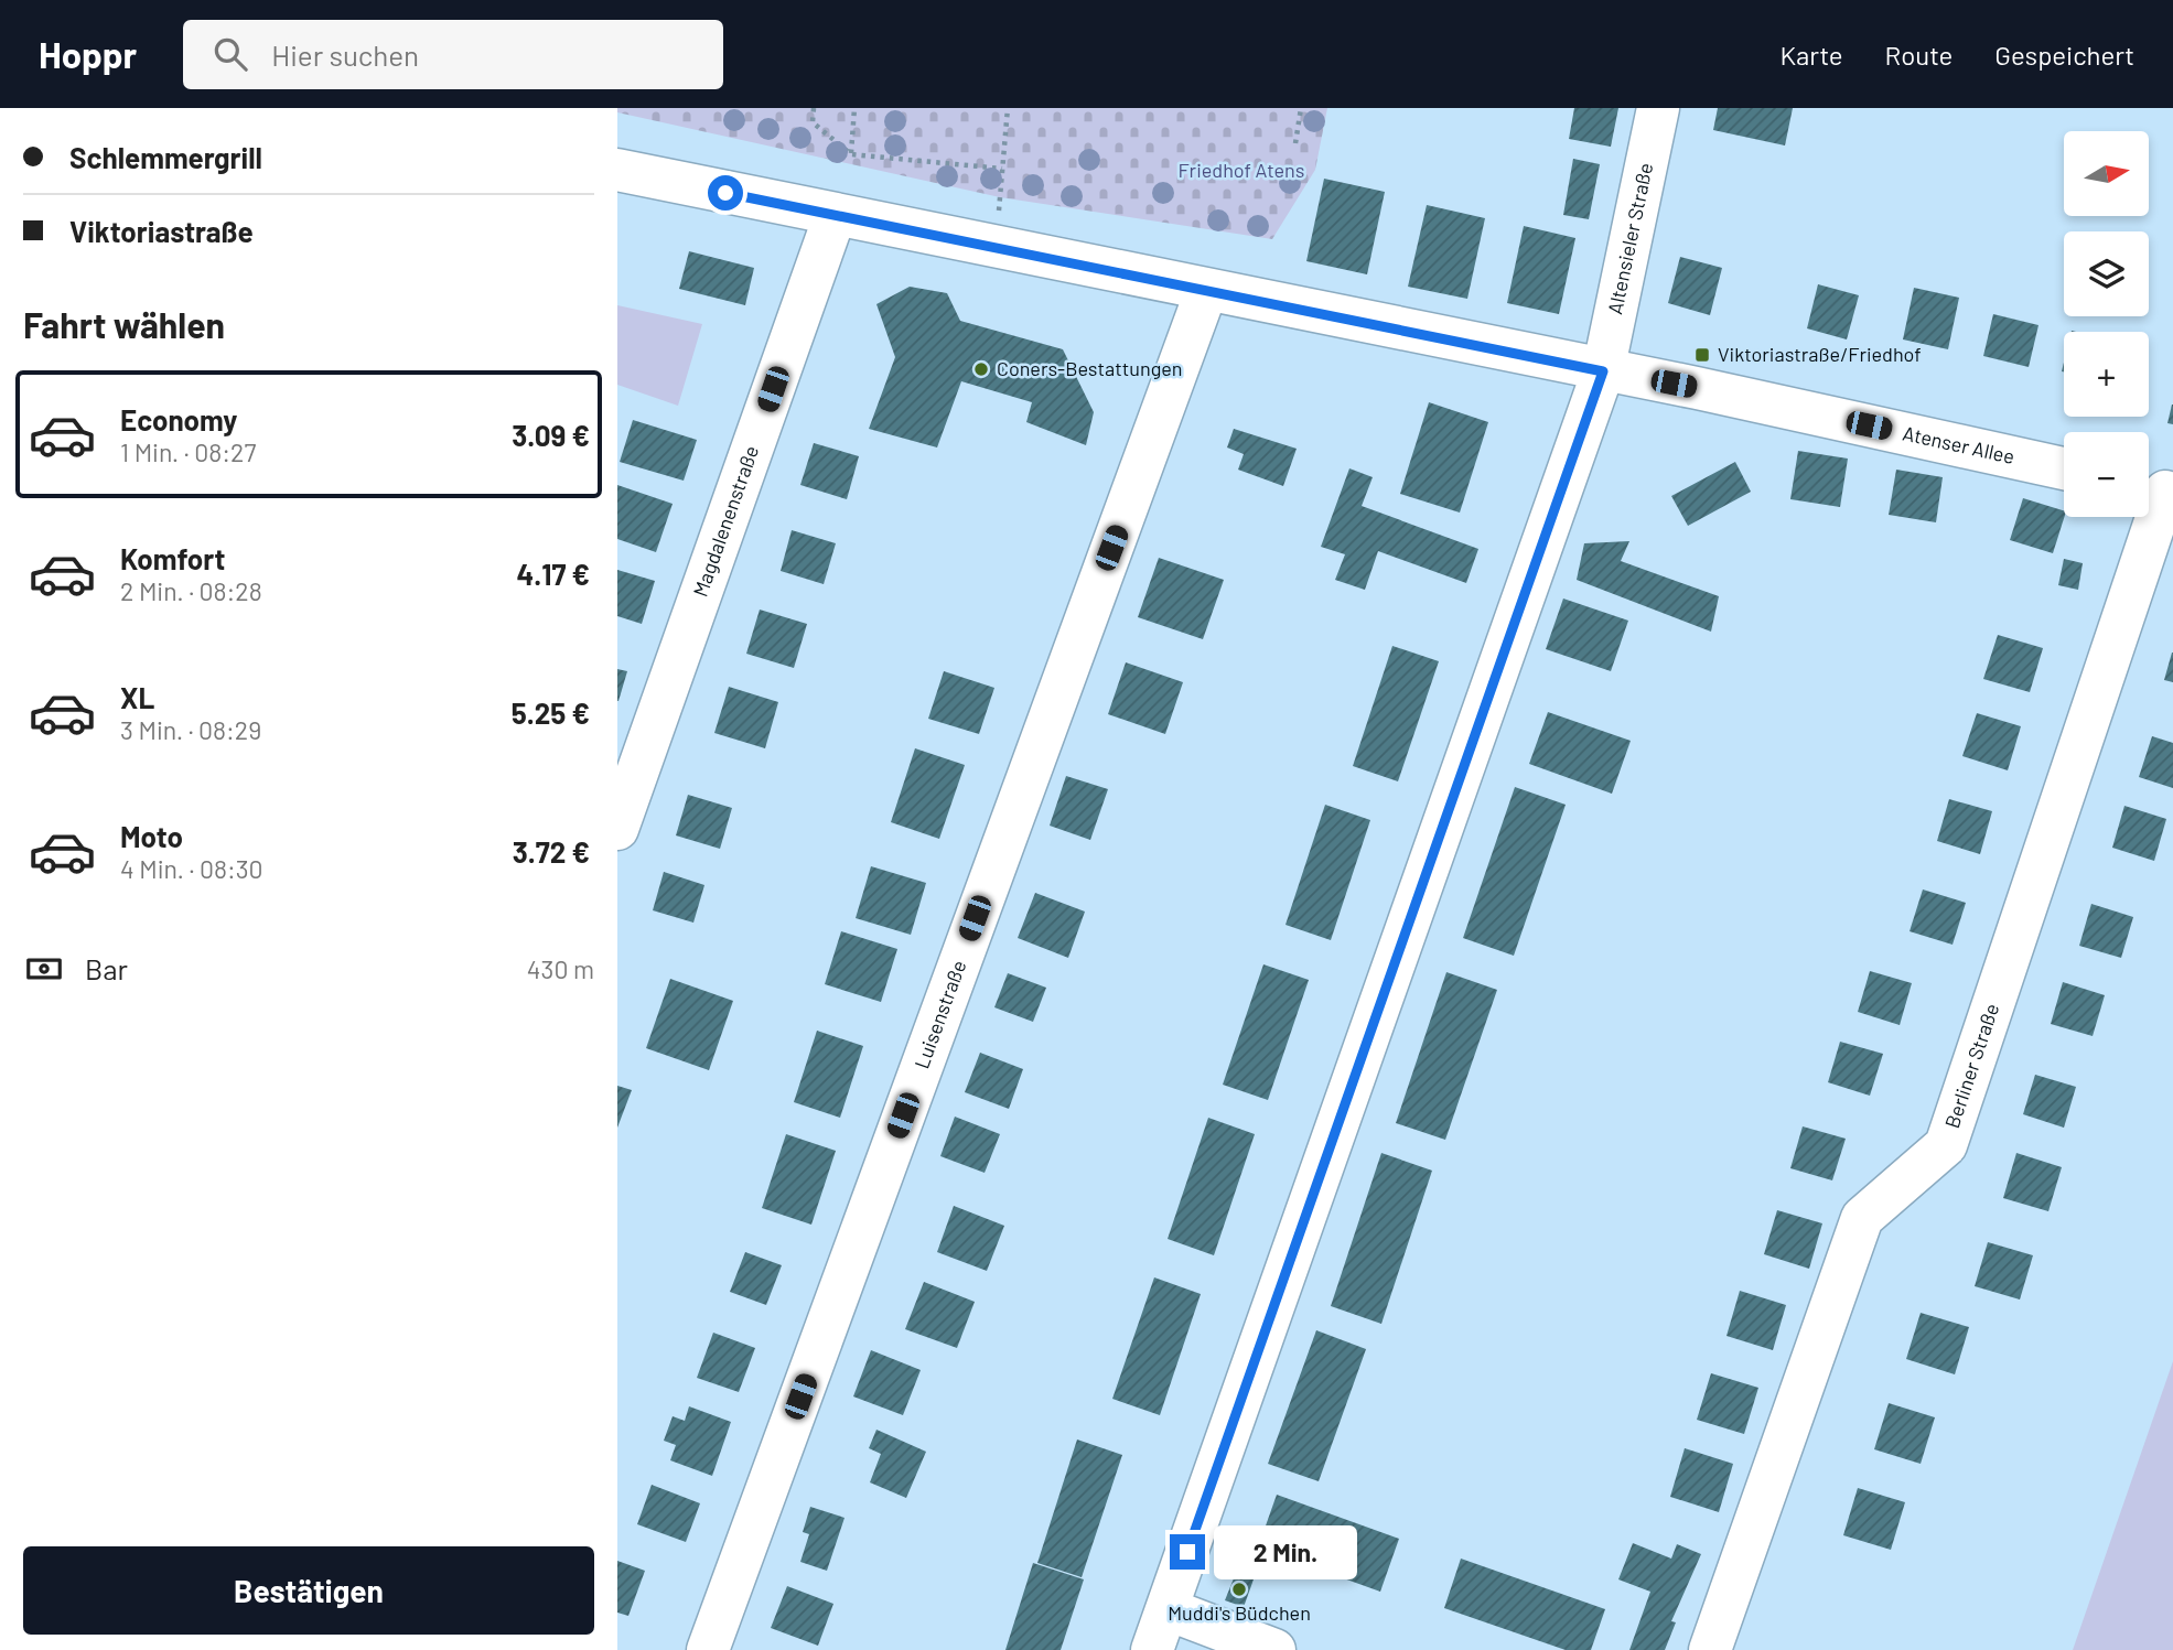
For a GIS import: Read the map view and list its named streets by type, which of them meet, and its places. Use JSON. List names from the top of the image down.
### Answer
{
  "streets": {
    "street": [
      "Altensieler Straße",
      "Atenser Allee",
      "Magdalenenstraße",
      "Luisenstraße",
      "Berliner Straße"
    ]
  },
  "crossings": [
    ["Altensieler Straße", "Atenser Allee"],
    ["Atenser Allee", "Magdalenenstraße"],
    ["Atenser Allee", "Luisenstraße"]
  ],
  "parks": ["Friedhof Atens"],
  "places": {
    "transit": ["Viktoriastraße/Friedhof"],
    "other": ["Coners-Bestattungen", "Muddi's Büdchen"]
  },
  "north": "right",
  "page": {
    "header": "Hoppr",
    "search": "Hier suchen",
    "nav": ["Karte", "Route", "Gespeichert"],
    "banner": ["Schlemmergrill", "Viktoriastraße"],
    "map_buttons": ["+", "−"],
    "heading": "Fahrt wählen",
    "list": [
      {
        "name": "Economy",
        "note": "1 Min. · 08:27",
        "value": "3.09 €"
      },
      {
        "name": "Komfort",
        "note": "2 Min. · 08:28",
        "value": "4.17 €"
      },
      {
        "name": "XL",
        "note": "3 Min. · 08:29",
        "value": "5.25 €"
      },
      {
        "name": "Moto",
        "note": "4 Min. · 08:30",
        "value": "3.72 €"
      }
    ],
    "pay": ["Bar", "430 m"],
    "bubble": "2 Min.",
    "buttons": "Bestätigen"
  }
}
